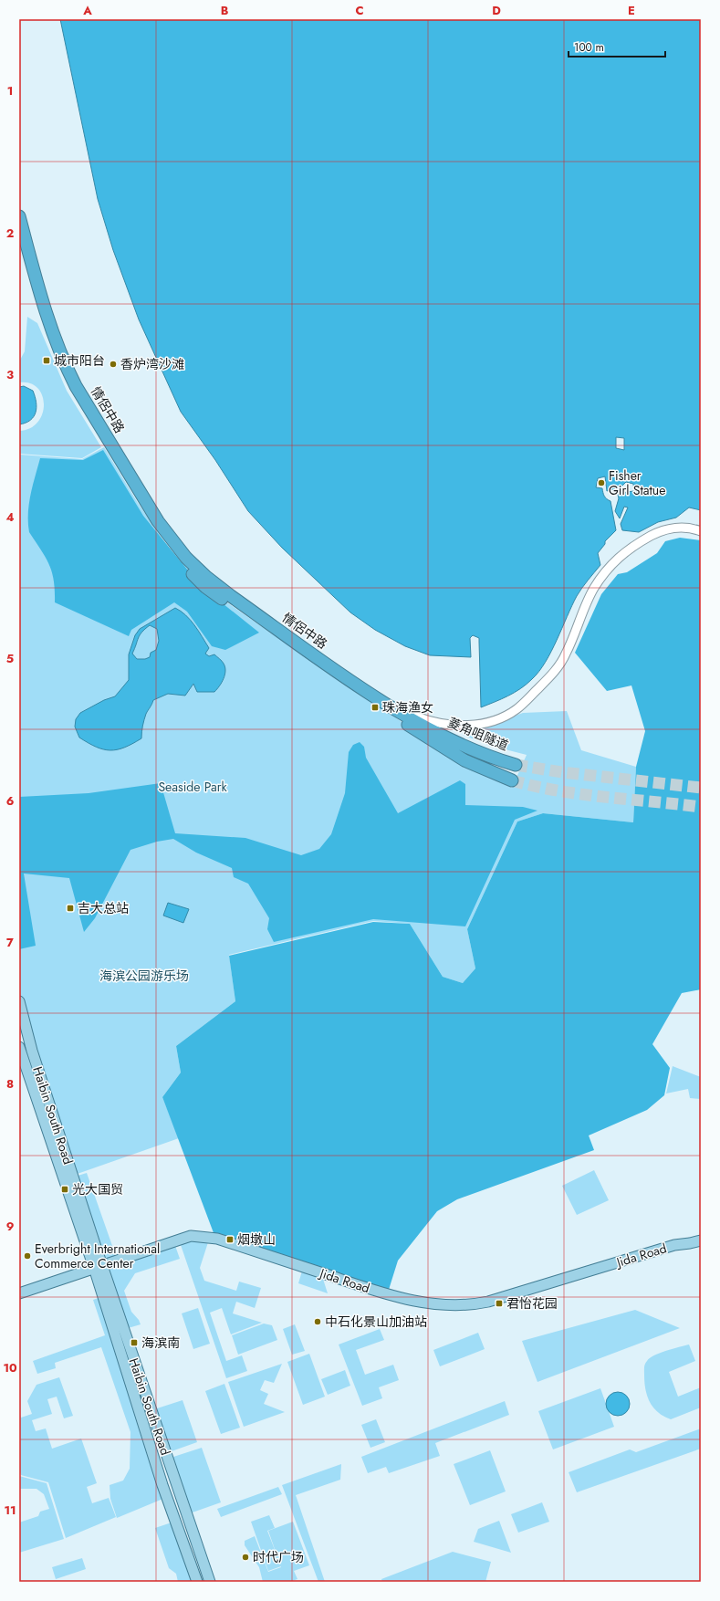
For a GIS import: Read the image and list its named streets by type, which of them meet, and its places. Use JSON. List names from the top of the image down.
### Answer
{
  "streets": {
    "highway": ["情侶中路", "菱角咀隧道"],
    "main road": ["Haibin South Road", "Jida Road"]
  },
  "crossings": [
    ["情侶中路", "菱角咀隧道"],
    ["Haibin South Road", "Jida Road"]
  ],
  "parks": ["Seaside Park", "海滨公园游乐场"],
  "places": {
    "transit": [
      "城市阳台",
      "珠海渔女",
      "吉大总站",
      "光大国贸",
      "烟墩山",
      "君怡花园",
      "海滨南"
    ],
    "other": [
      "香炉湾沙滩",
      "Fisher Girl Statue",
      "Everbright International Commerce Center",
      "中石化景山加油站",
      "时代广场"
    ]
  },
  "scale_bar": "100 m",
  "grid": {
    "columns": [
      "A",
      "B",
      "C",
      "D",
      "E"
    ],
    "rows": [
      "1",
      "2",
      "3",
      "4",
      "5",
      "6",
      "7",
      "8",
      "9",
      "10",
      "11"
    ]
  }
}
